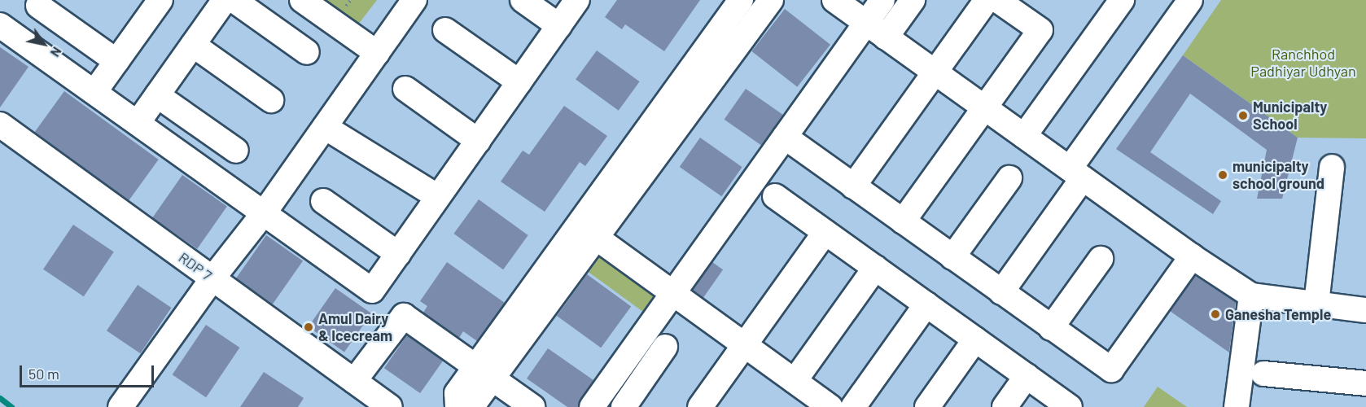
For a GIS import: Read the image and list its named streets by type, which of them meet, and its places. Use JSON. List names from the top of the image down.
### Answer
{
  "streets": {
    "street": ["RDP 7"]
  },
  "parks": ["Ranchhod Padhiyar Udhyan"],
  "places": [
    "Municipalty School",
    "municipalty school ground",
    "Ganesha Temple",
    "Amul Dairy & Icecream"
  ],
  "scale_bar": "50 m",
  "north": "bottom right"
}
